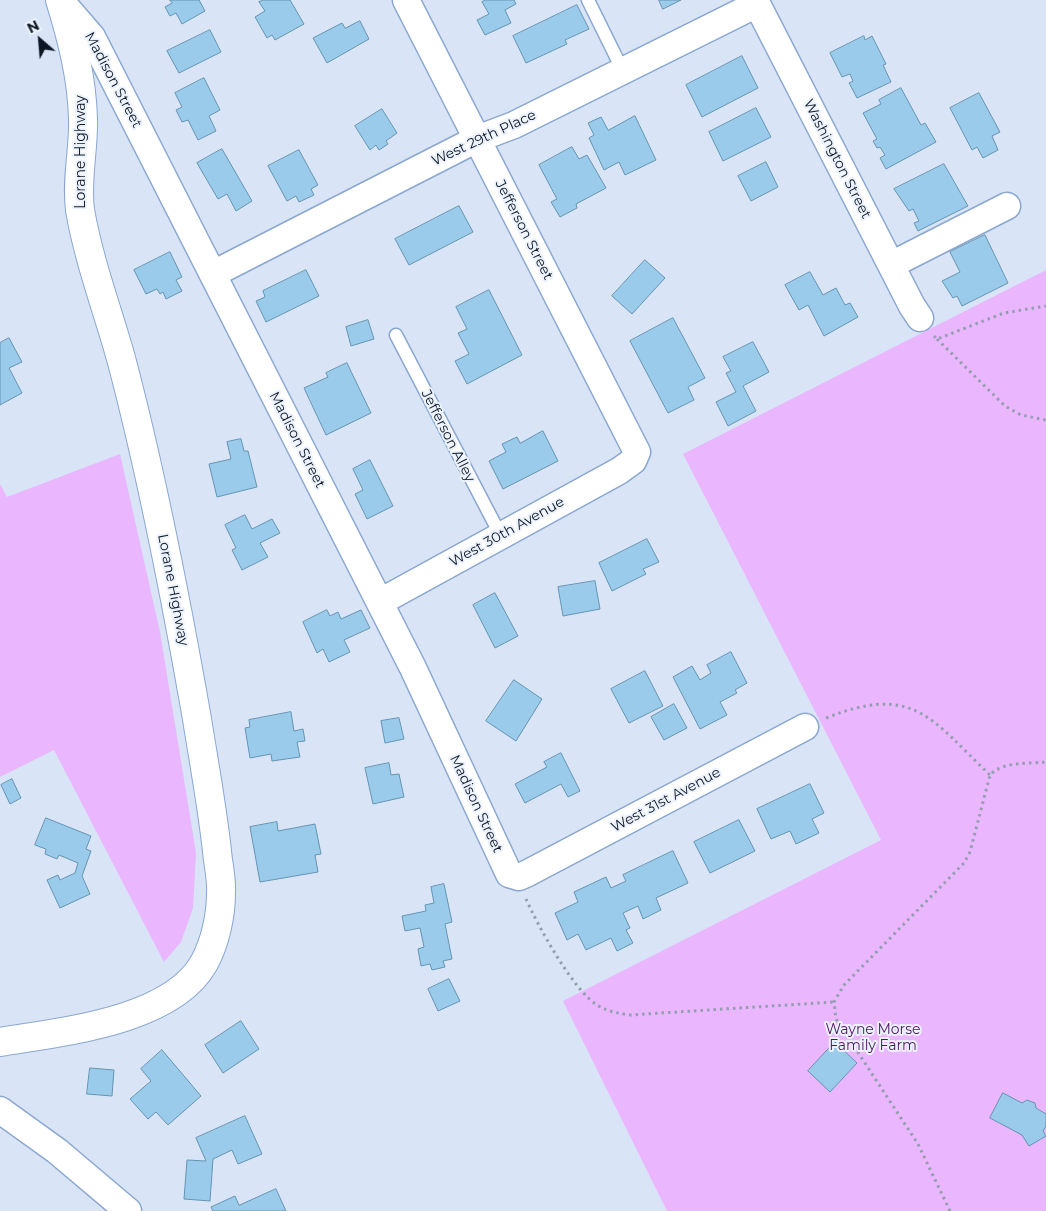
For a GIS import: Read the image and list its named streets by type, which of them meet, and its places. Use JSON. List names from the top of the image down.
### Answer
{
  "streets": {
    "street": [
      "Madison Street",
      "West 29th Place",
      "Lorane Highway",
      "Washington Street",
      "Jefferson Street",
      "West 30th Avenue",
      "West 31st Avenue"
    ],
    "lane": ["Jefferson Alley"]
  },
  "crossings": [
    ["Madison Street", "West 29th Place"],
    ["Madison Street", "Lorane Highway"],
    ["Madison Street", "West 30th Avenue"],
    ["Madison Street", "West 31st Avenue"],
    ["West 29th Place", "Washington Street"],
    ["West 29th Place", "Jefferson Street"],
    ["Jefferson Street", "West 30th Avenue"],
    ["Jefferson Alley", "West 30th Avenue"]
  ],
  "parks": ["Wayne Morse Family Farm"],
  "north": "top left"
}
